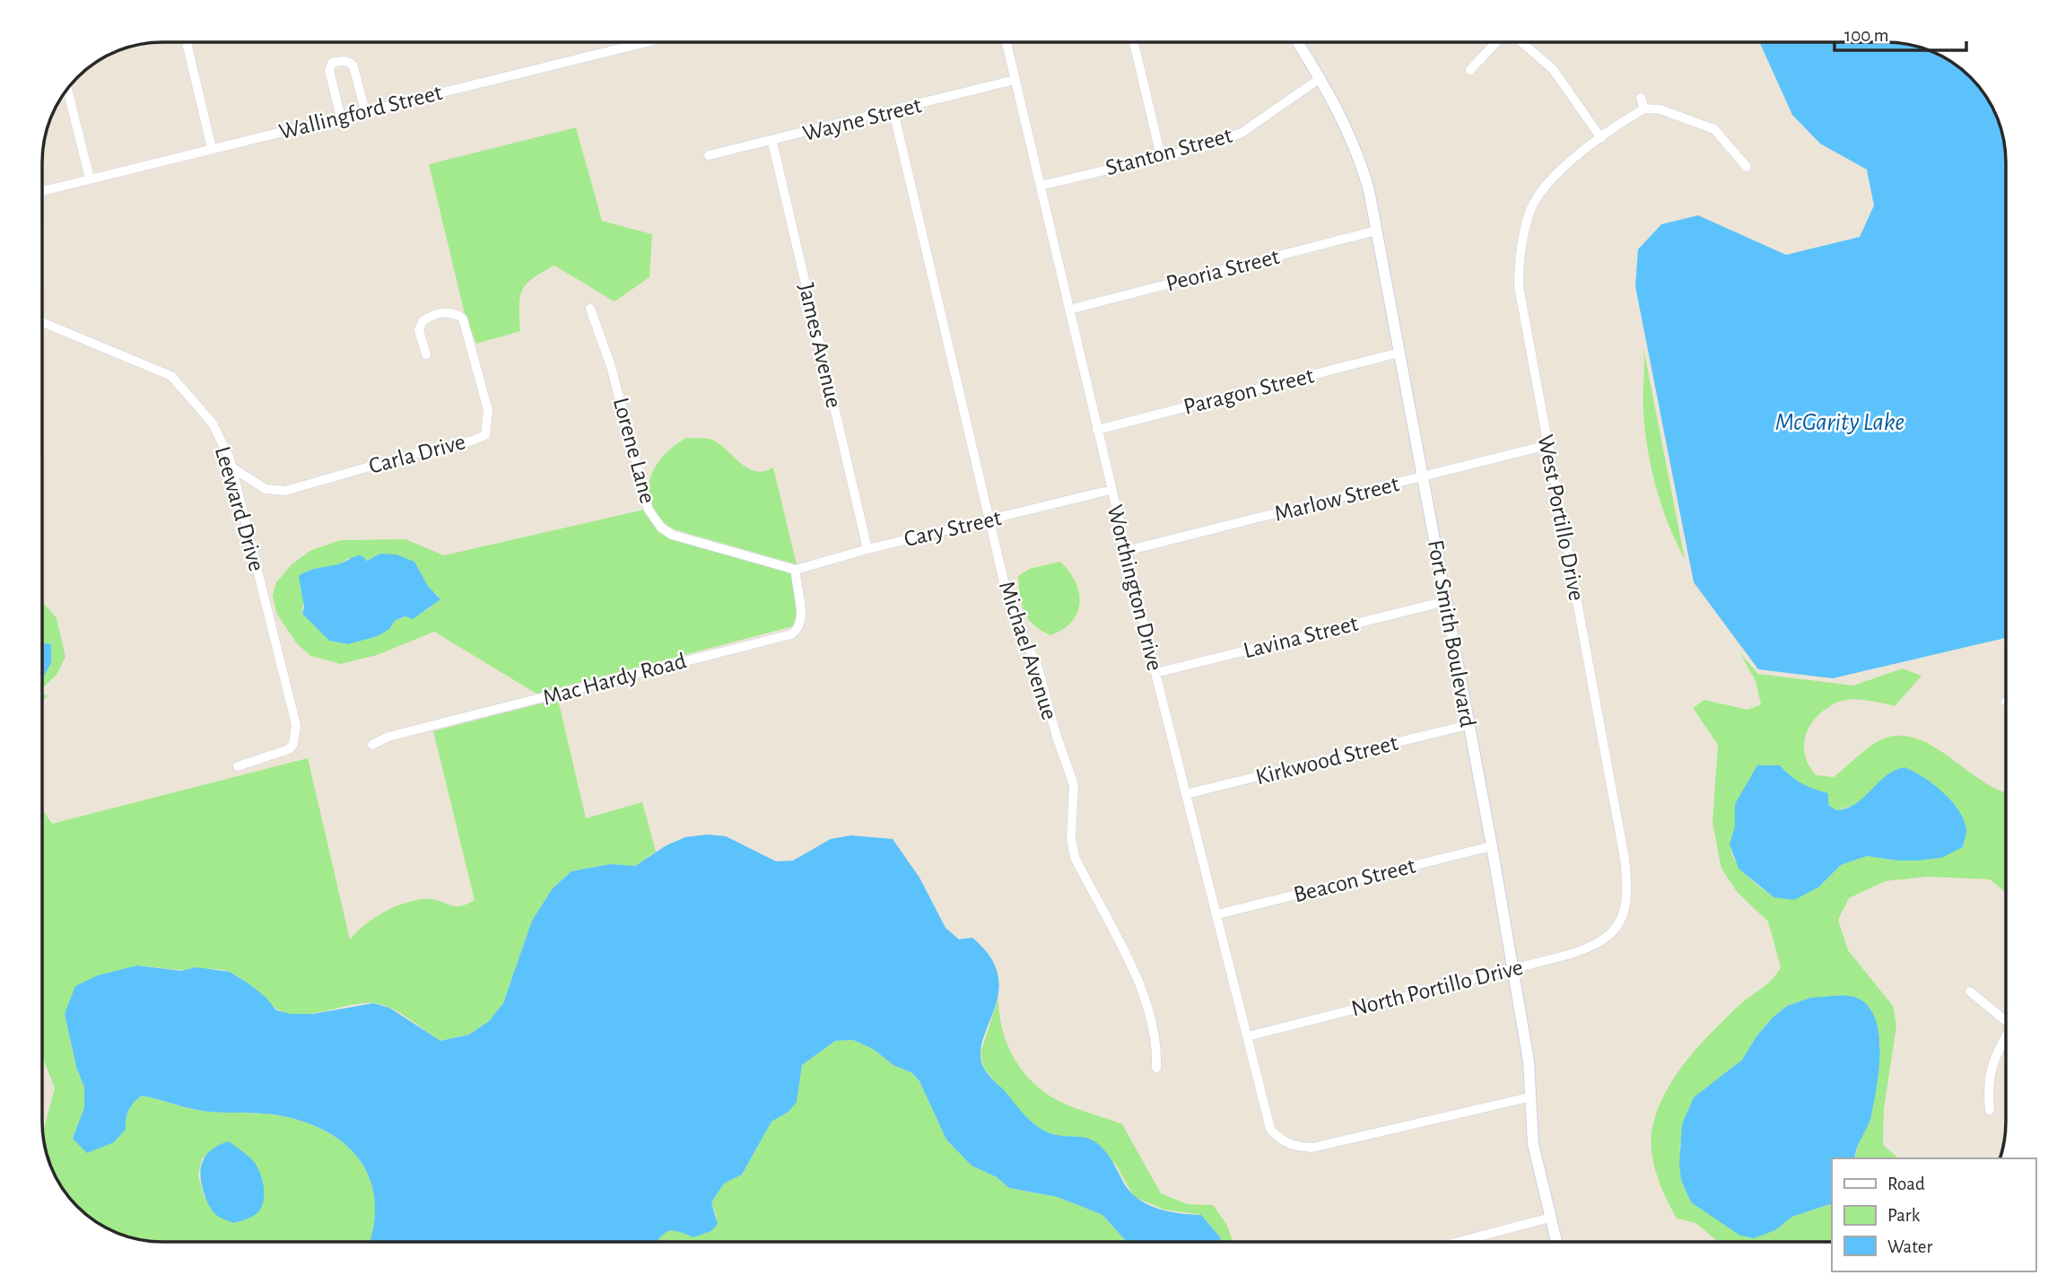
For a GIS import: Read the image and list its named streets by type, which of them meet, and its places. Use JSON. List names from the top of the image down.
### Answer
{
  "streets": {
    "street": [
      "Wallingford Street",
      "Wayne Street",
      "Stanton Street",
      "Peoria Street",
      "James Avenue",
      "Paragon Street",
      "Lorene Lane",
      "Carla Drive",
      "Marlow Street",
      "Leeward Drive",
      "West Portillo Drive",
      "Cary Street",
      "Worthington Drive",
      "Fort Smith Boulevard",
      "Lavina Street",
      "Michael Avenue",
      "Mac Hardy Road",
      "Kirkwood Street",
      "Beacon Street",
      "North Portillo Drive"
    ]
  },
  "crossings": [
    ["Wayne Street", "James Avenue"],
    ["Wayne Street", "Worthington Drive"],
    ["Wayne Street", "Michael Avenue"],
    ["Stanton Street", "Worthington Drive"],
    ["Stanton Street", "Fort Smith Boulevard"],
    ["Peoria Street", "Worthington Drive"],
    ["Peoria Street", "Fort Smith Boulevard"],
    ["James Avenue", "Cary Street"],
    ["Paragon Street", "Worthington Drive"],
    ["Paragon Street", "Fort Smith Boulevard"],
    ["Lorene Lane", "Cary Street"],
    ["Lorene Lane", "Mac Hardy Road"],
    ["Carla Drive", "Leeward Drive"],
    ["Marlow Street", "West Portillo Drive"],
    ["Marlow Street", "Worthington Drive"],
    ["Marlow Street", "Fort Smith Boulevard"],
    ["West Portillo Drive", "North Portillo Drive"],
    ["Cary Street", "Worthington Drive"],
    ["Cary Street", "Michael Avenue"],
    ["Cary Street", "Mac Hardy Road"],
    ["Worthington Drive", "Fort Smith Boulevard"],
    ["Worthington Drive", "Lavina Street"],
    ["Worthington Drive", "Kirkwood Street"],
    ["Worthington Drive", "Beacon Street"],
    ["Worthington Drive", "North Portillo Drive"],
    ["Fort Smith Boulevard", "Lavina Street"],
    ["Fort Smith Boulevard", "Kirkwood Street"],
    ["Fort Smith Boulevard", "Beacon Street"],
    ["Fort Smith Boulevard", "North Portillo Drive"]
  ],
  "water": ["McGarity Lake"],
  "legend": ["Road", "Park", "Water"],
  "scale_bar": "100 m"
}
